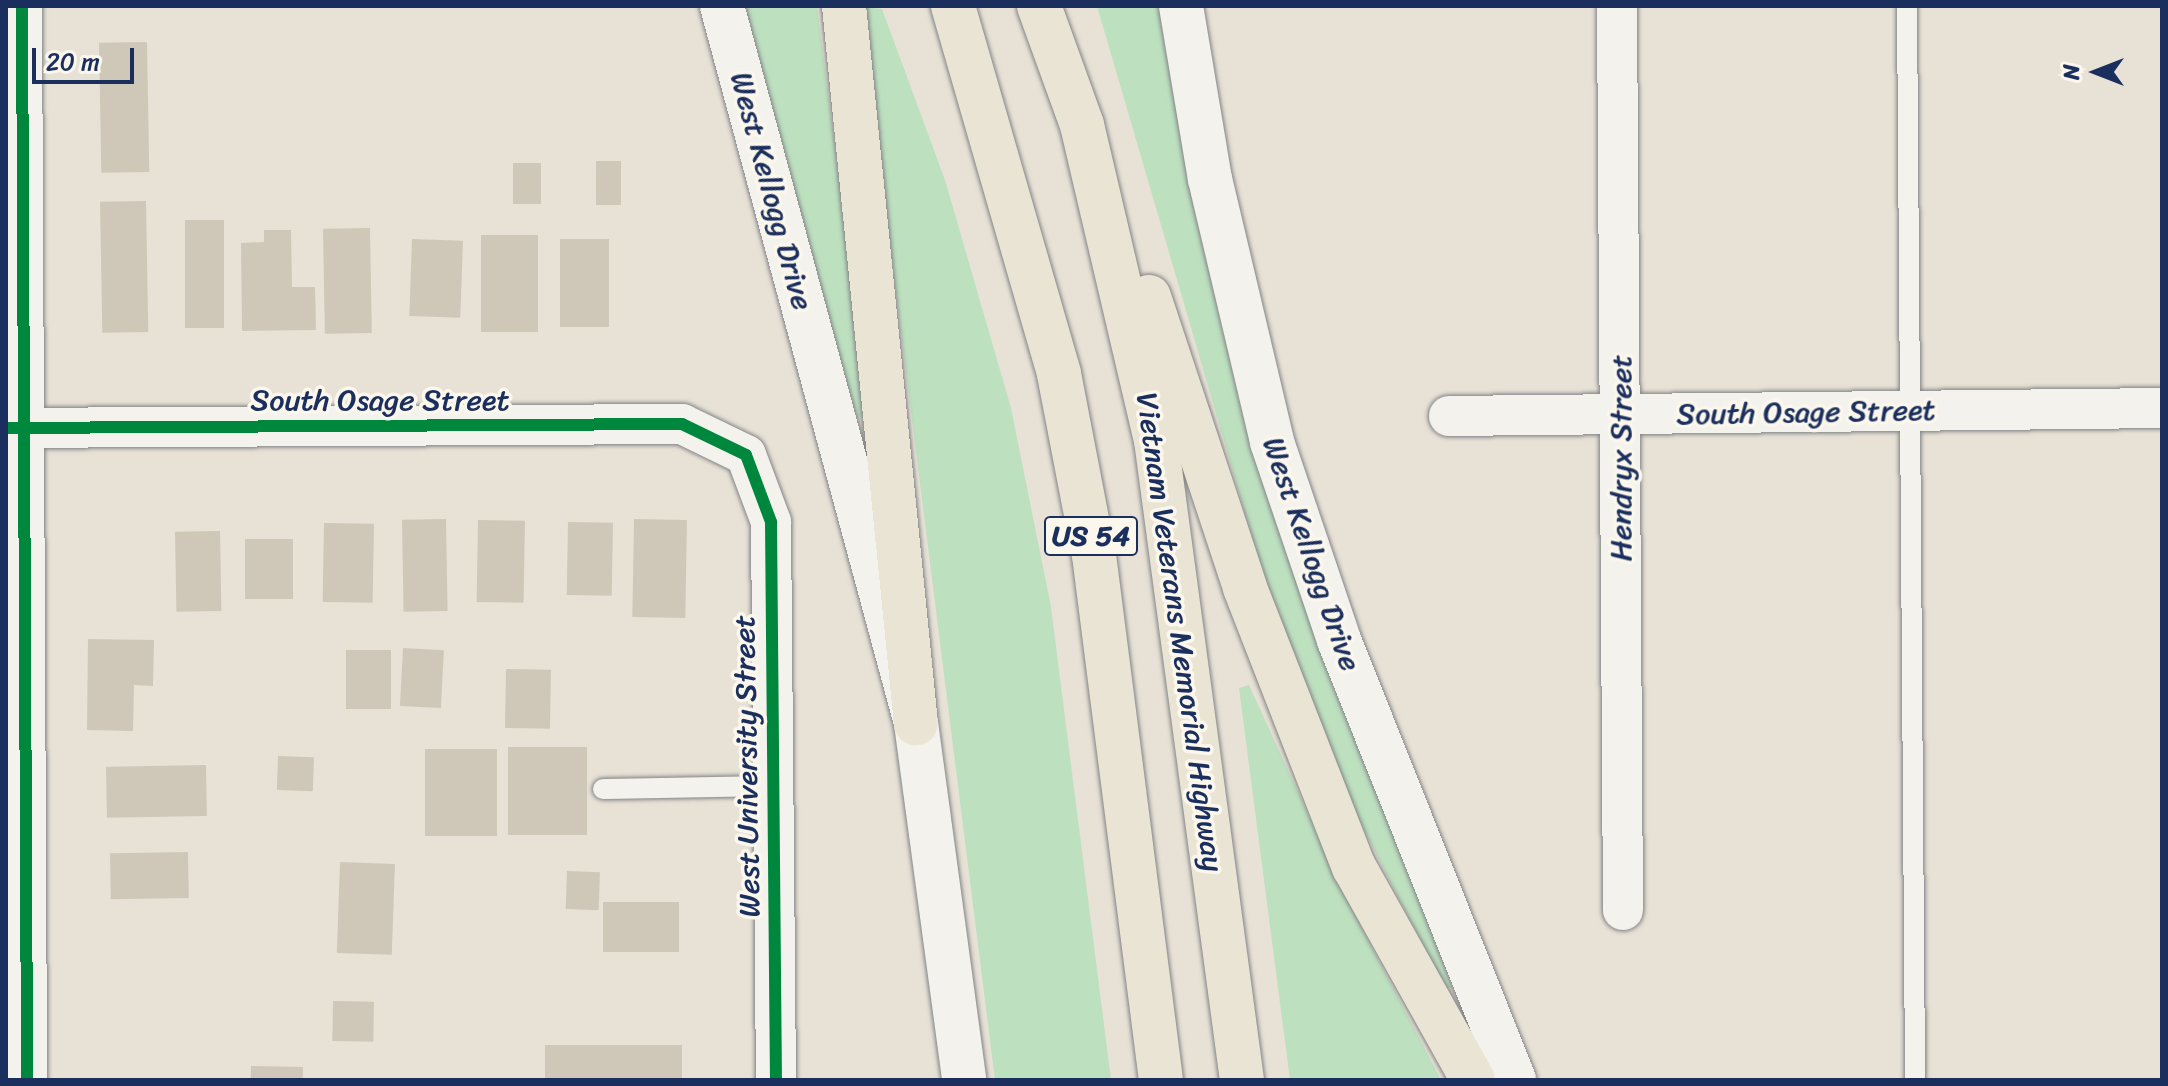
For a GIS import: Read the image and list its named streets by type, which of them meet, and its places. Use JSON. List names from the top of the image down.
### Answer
{
  "streets": {
    "highway": ["US 54", "Vietnam Veterans Memorial Highway"],
    "main road": ["West Kellogg Drive"],
    "street": ["South Osage Street", "Hendryx Street", "West University Street"]
  },
  "crossings": [
    ["South Osage Street", "Hendryx Street"],
    ["South Osage Street", "West University Street"]
  ],
  "scale_bar": "20 m",
  "north": "left"
}
